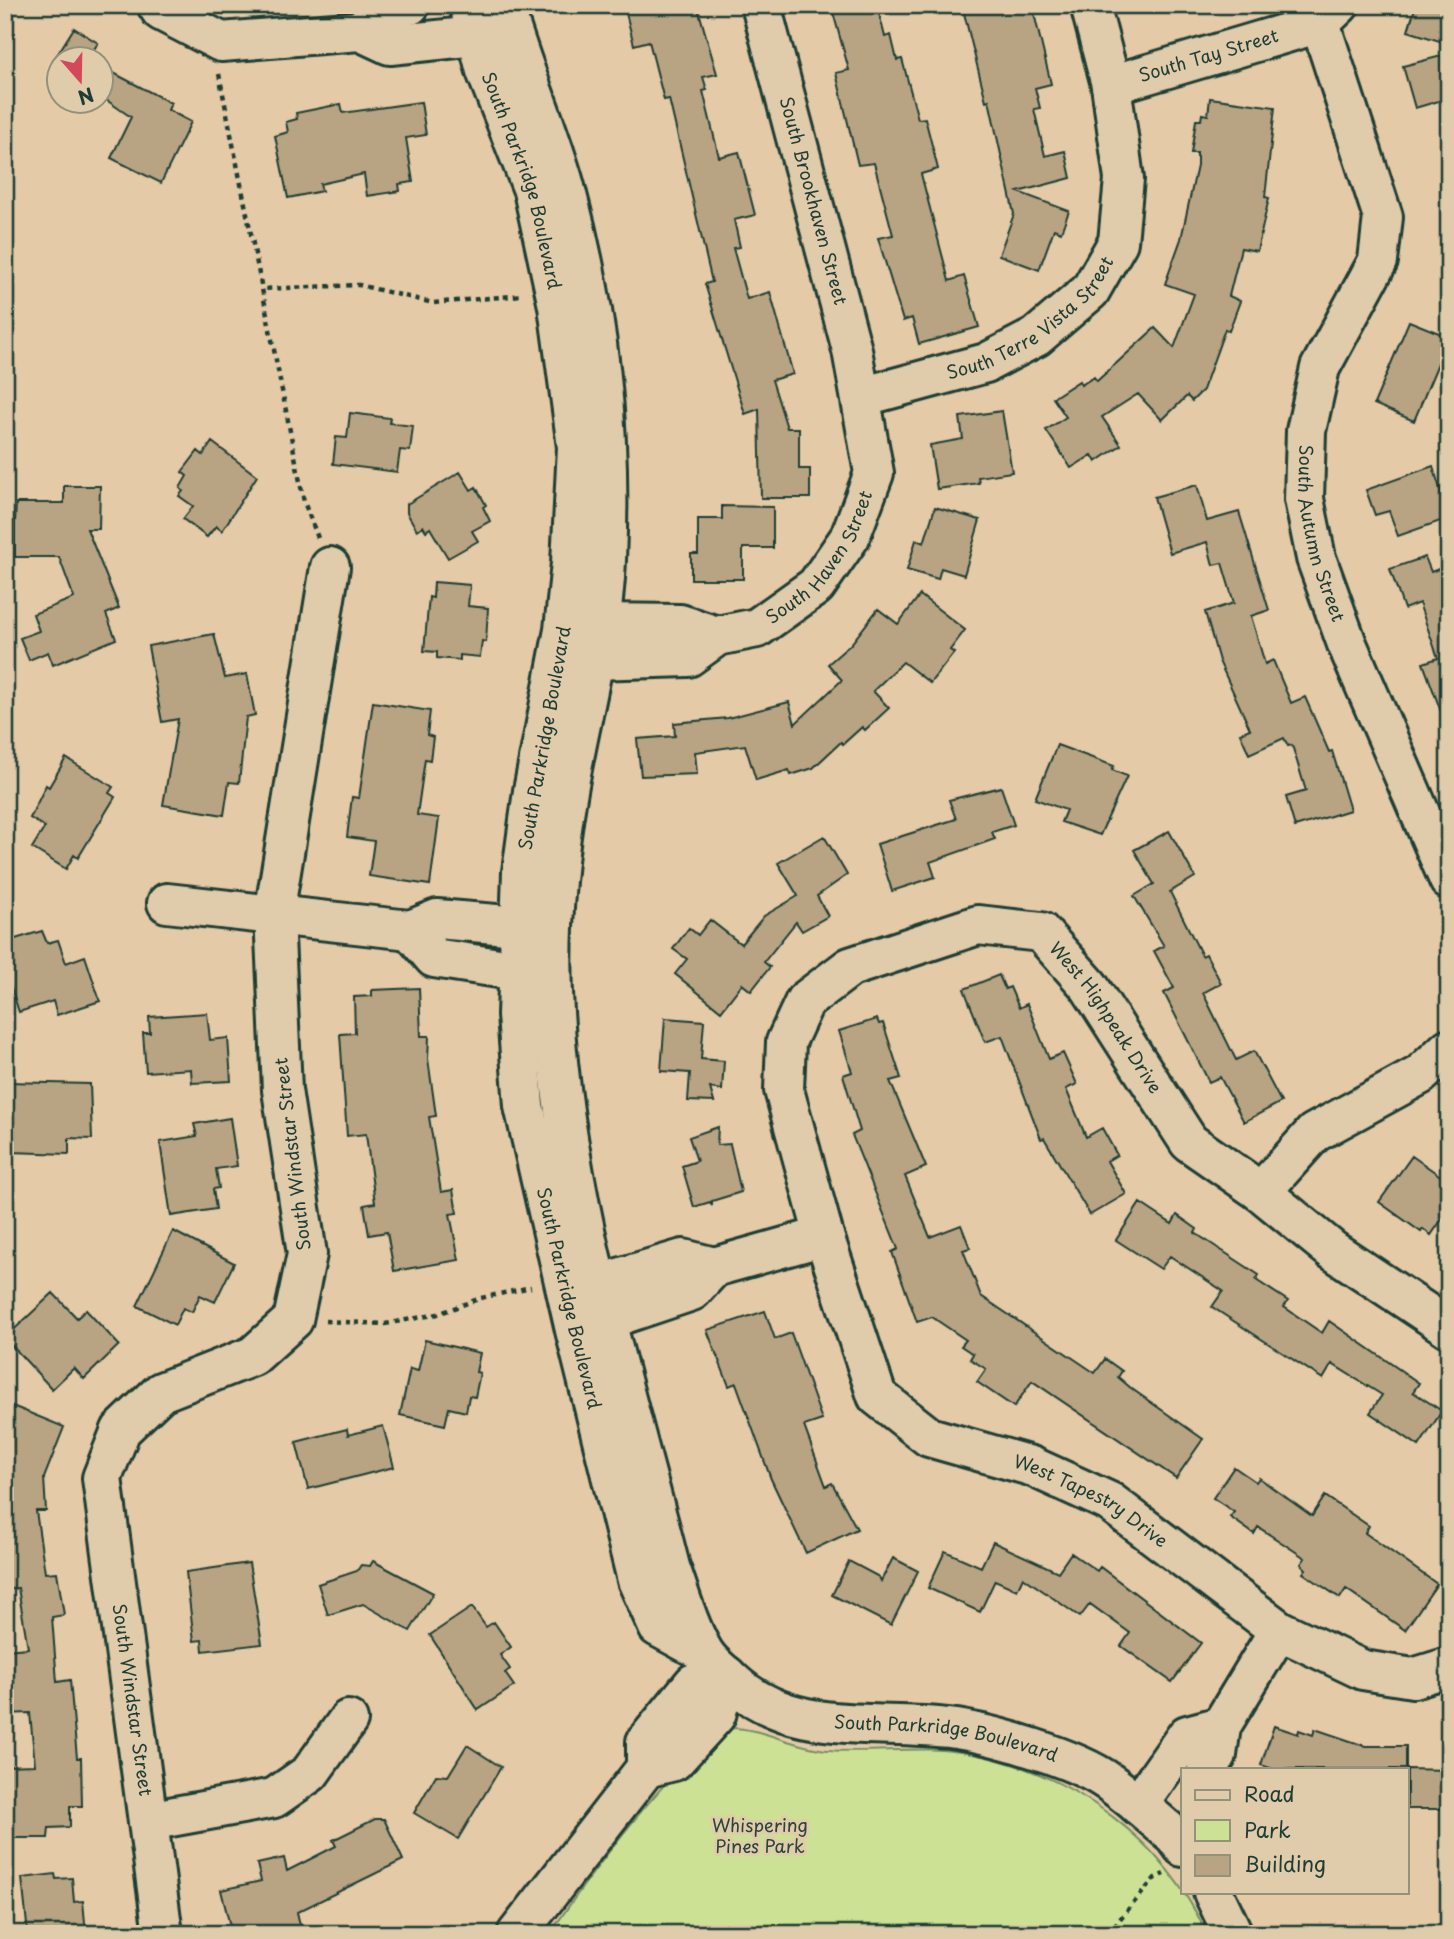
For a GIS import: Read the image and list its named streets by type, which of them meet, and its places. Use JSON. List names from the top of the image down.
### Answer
{
  "streets": {
    "street": [
      "South Tay Street",
      "South Parkridge Boulevard",
      "South Brookhaven Street",
      "South Terre Vista Street",
      "South Autumn Street",
      "South Haven Street",
      "West Highpeak Drive",
      "South Windstar Street",
      "West Tapestry Drive"
    ]
  },
  "crossings": [
    ["South Tay Street", "South Terre Vista Street"],
    ["South Tay Street", "South Autumn Street"],
    ["South Parkridge Boulevard", "South Haven Street"],
    ["South Brookhaven Street", "South Terre Vista Street"],
    ["South Brookhaven Street", "South Haven Street"],
    ["South Terre Vista Street", "South Haven Street"],
    ["West Highpeak Drive", "West Tapestry Drive"]
  ],
  "parks": ["Whispering Pines Park"],
  "legend": ["Road", "Park", "Building"],
  "north": "bottom"
}
